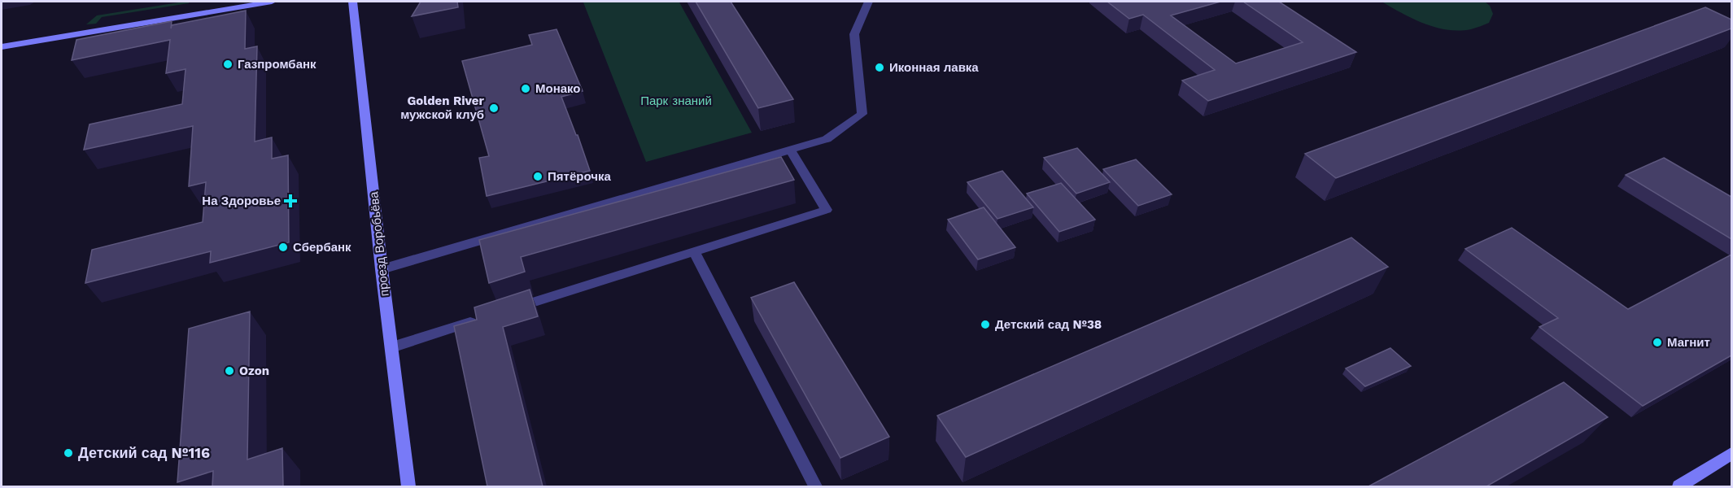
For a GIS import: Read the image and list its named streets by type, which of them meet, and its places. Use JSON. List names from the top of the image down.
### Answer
{
  "streets": {
    "main road": ["проезд Воробьёва"]
  },
  "parks": ["Парк знаний"],
  "places": {
    "other": [
      "Газпромбанк",
      "Иконная лавка",
      "Монако",
      "Golden River мужской клуб",
      "Пятёрочка",
      "Сбербанк",
      "Детский сад №38",
      "Магнит",
      "Ozon",
      "Детский сад №116"
    ],
    "health": ["На Здоровье"]
  }
}
